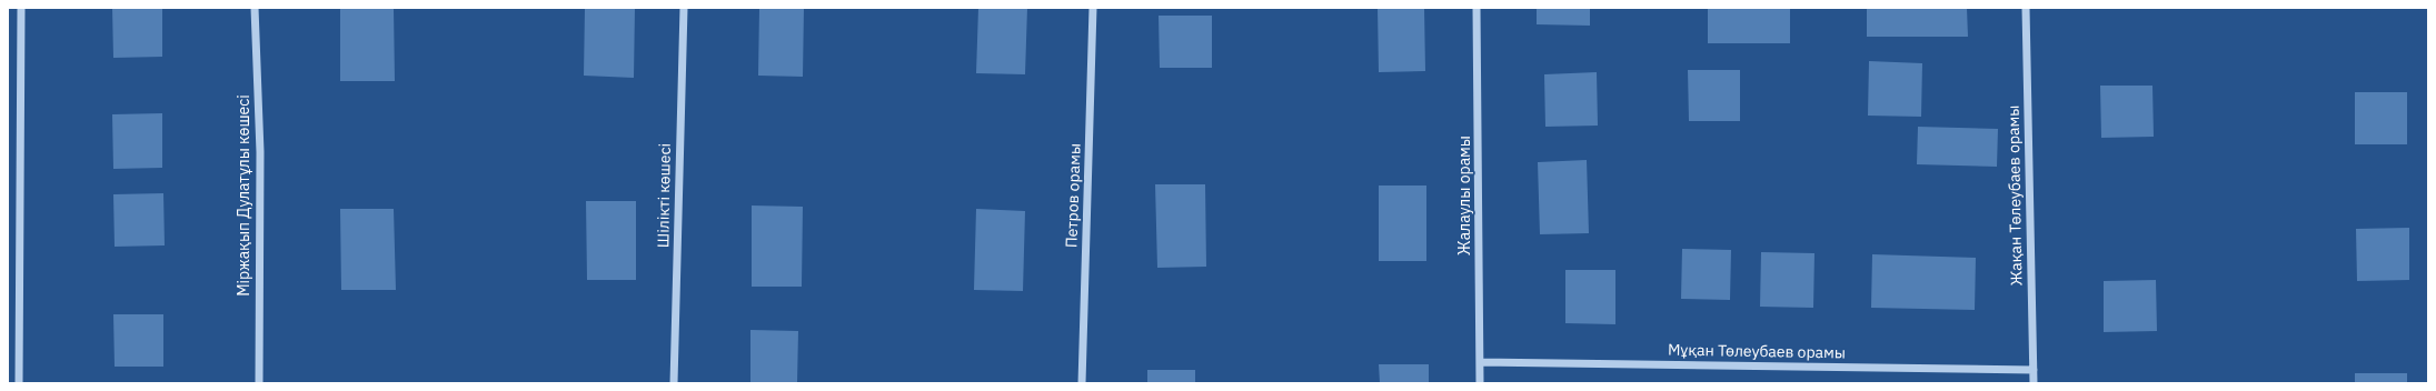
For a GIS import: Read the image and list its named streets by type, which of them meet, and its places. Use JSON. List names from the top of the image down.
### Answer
{
  "streets": {
    "street": [
      "Міржақып Дулатұлы көшесі",
      "Шілікті көшесі",
      "Петров орамы",
      "Жалаулы орамы",
      "Жақан Төлеубаев орамы",
      "Мұқан Төлеубаев орамы"
    ]
  },
  "crossings": [
    ["Жалаулы орамы", "Мұқан Төлеубаев орамы"],
    ["Жақан Төлеубаев орамы", "Мұқан Төлеубаев орамы"]
  ]
}
